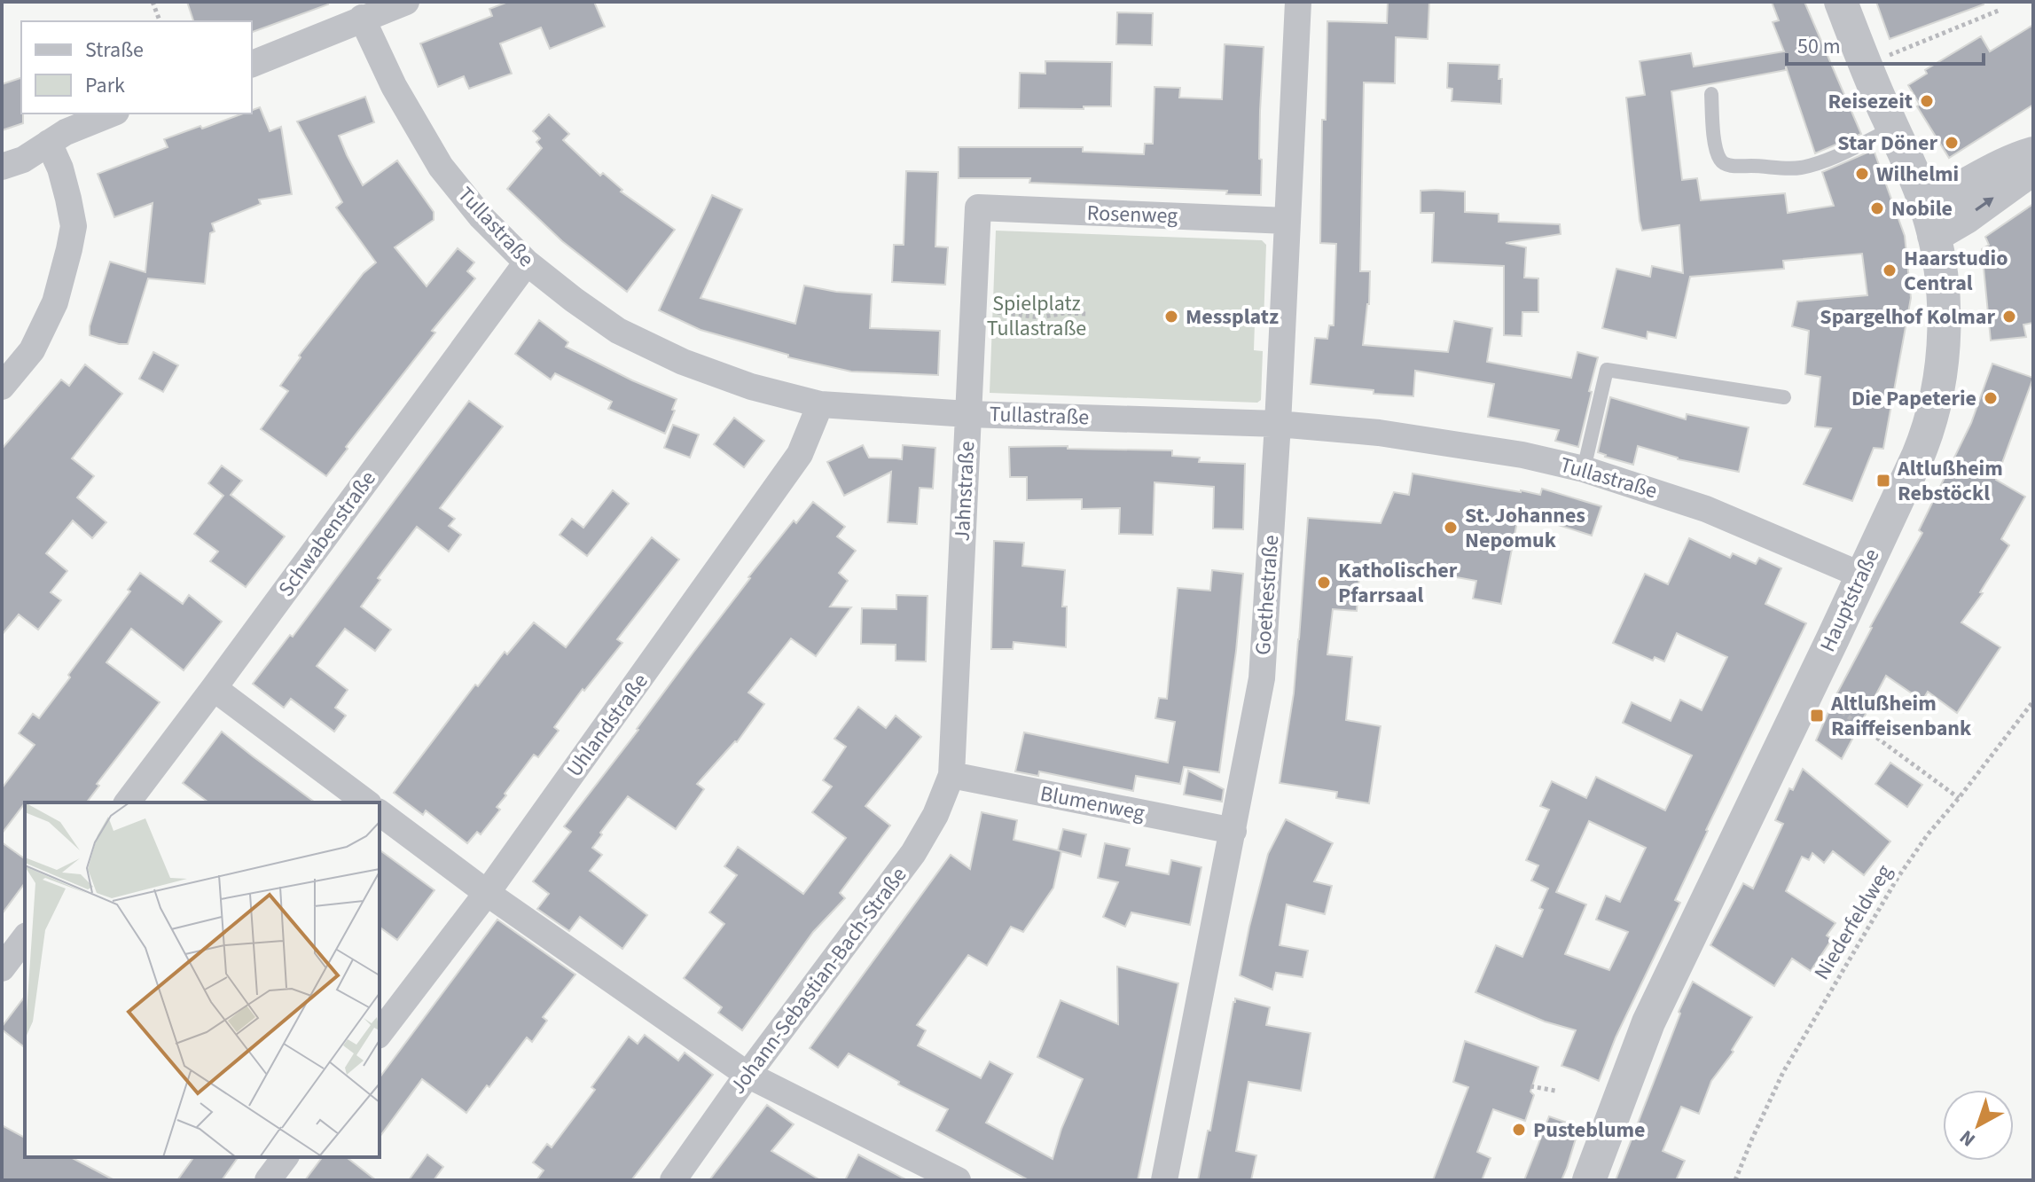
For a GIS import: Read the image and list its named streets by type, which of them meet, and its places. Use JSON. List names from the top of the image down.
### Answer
{
  "streets": {
    "street": [
      "Rosenweg",
      "Tullastraße",
      "Jahnstraße",
      "Schwabenstraße",
      "Goethestraße",
      "Hauptstraße",
      "Uhlandstraße",
      "Blumenweg",
      "Johann-Sebastian-Bach-Straße"
    ],
    "path": ["Niederfeldweg"]
  },
  "crossings": [
    ["Rosenweg", "Jahnstraße"],
    ["Rosenweg", "Goethestraße"],
    ["Tullastraße", "Jahnstraße"],
    ["Tullastraße", "Schwabenstraße"],
    ["Tullastraße", "Goethestraße"],
    ["Tullastraße", "Hauptstraße"],
    ["Tullastraße", "Uhlandstraße"],
    ["Jahnstraße", "Blumenweg"],
    ["Jahnstraße", "Johann-Sebastian-Bach-Straße"],
    ["Goethestraße", "Blumenweg"],
    ["Blumenweg", "Johann-Sebastian-Bach-Straße"]
  ],
  "parks": ["Spielplatz Tullastraße"],
  "places": {
    "other": [
      "Reisezeit",
      "Star Döner",
      "Wilhelmi",
      "Nobile",
      "Haarstudio Central",
      "Messplatz",
      "Spargelhof Kolmar",
      "Die Papeterie",
      "St. Johannes Nepomuk",
      "Katholischer Pfarrsaal",
      "Pusteblume"
    ],
    "transit": ["Altlußheim Rebstöckl", "Altlußheim Raiffeisenbank"]
  },
  "legend": ["Straße", "Park"],
  "scale_bar": "50 m",
  "north": "bottom left"
}
